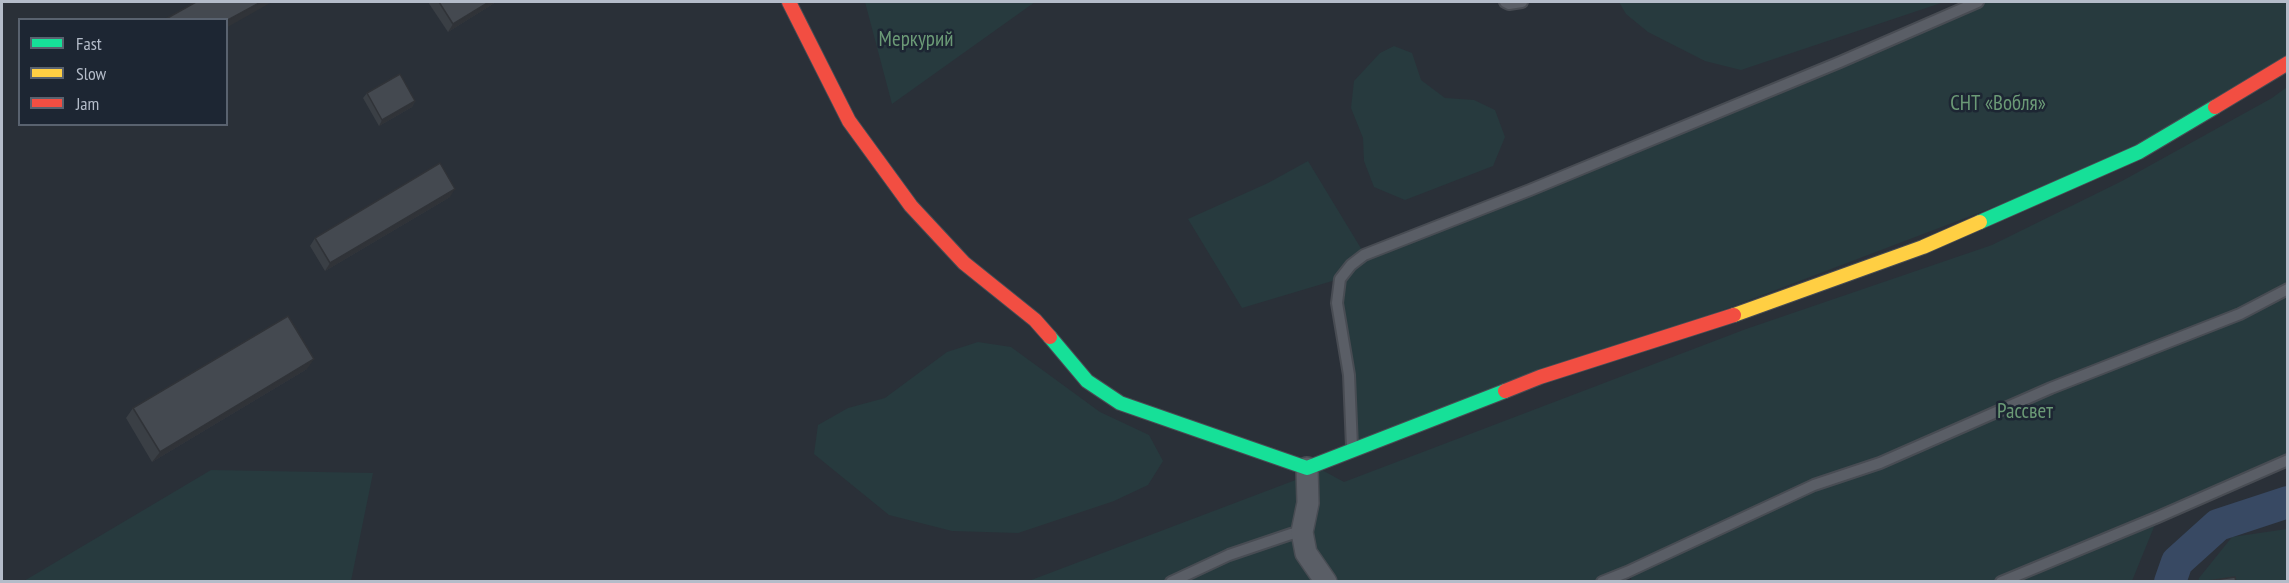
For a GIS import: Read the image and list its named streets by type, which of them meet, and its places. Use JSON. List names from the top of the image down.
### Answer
{
  "parks": ["Меркурий", "СНТ «Вобля»", "Рассвет"],
  "legend": ["Fast", "Slow", "Jam"]
}
